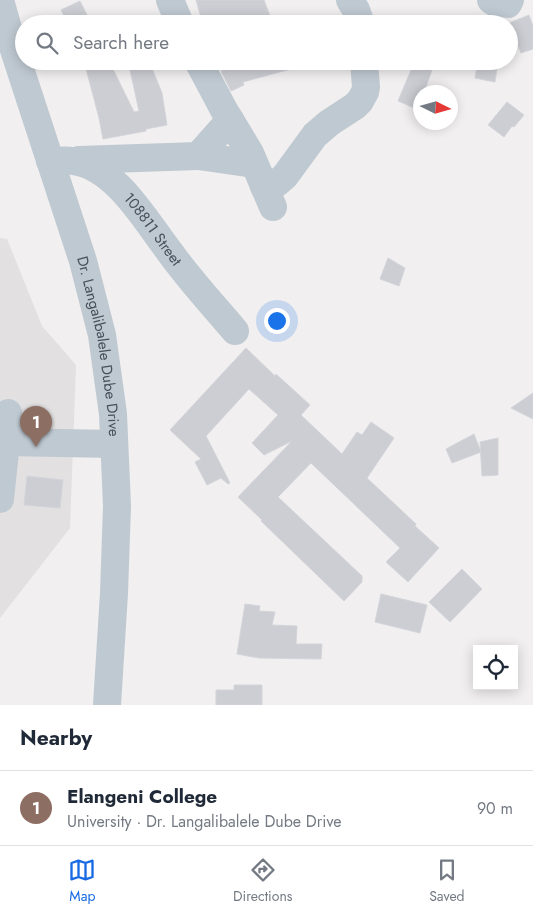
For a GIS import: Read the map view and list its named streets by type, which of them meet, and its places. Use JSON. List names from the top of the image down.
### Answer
{
  "streets": {
    "street": ["108811 Street", "Dr. Langalibalele Dube Drive"]
  },
  "crossings": [
    ["108811 Street", "Dr. Langalibalele Dube Drive"]
  ],
  "north": "right",
  "page": {
    "search": "Search here",
    "pins": "1",
    "heading": "Nearby",
    "list": [
      {
        "mark": "1",
        "name": "Elangeni College",
        "note": "University · Dr. Langalibalele Dube Drive",
        "value": "90 m"
      }
    ],
    "nav": ["Map", "Directions", "Saved"]
  }
}
